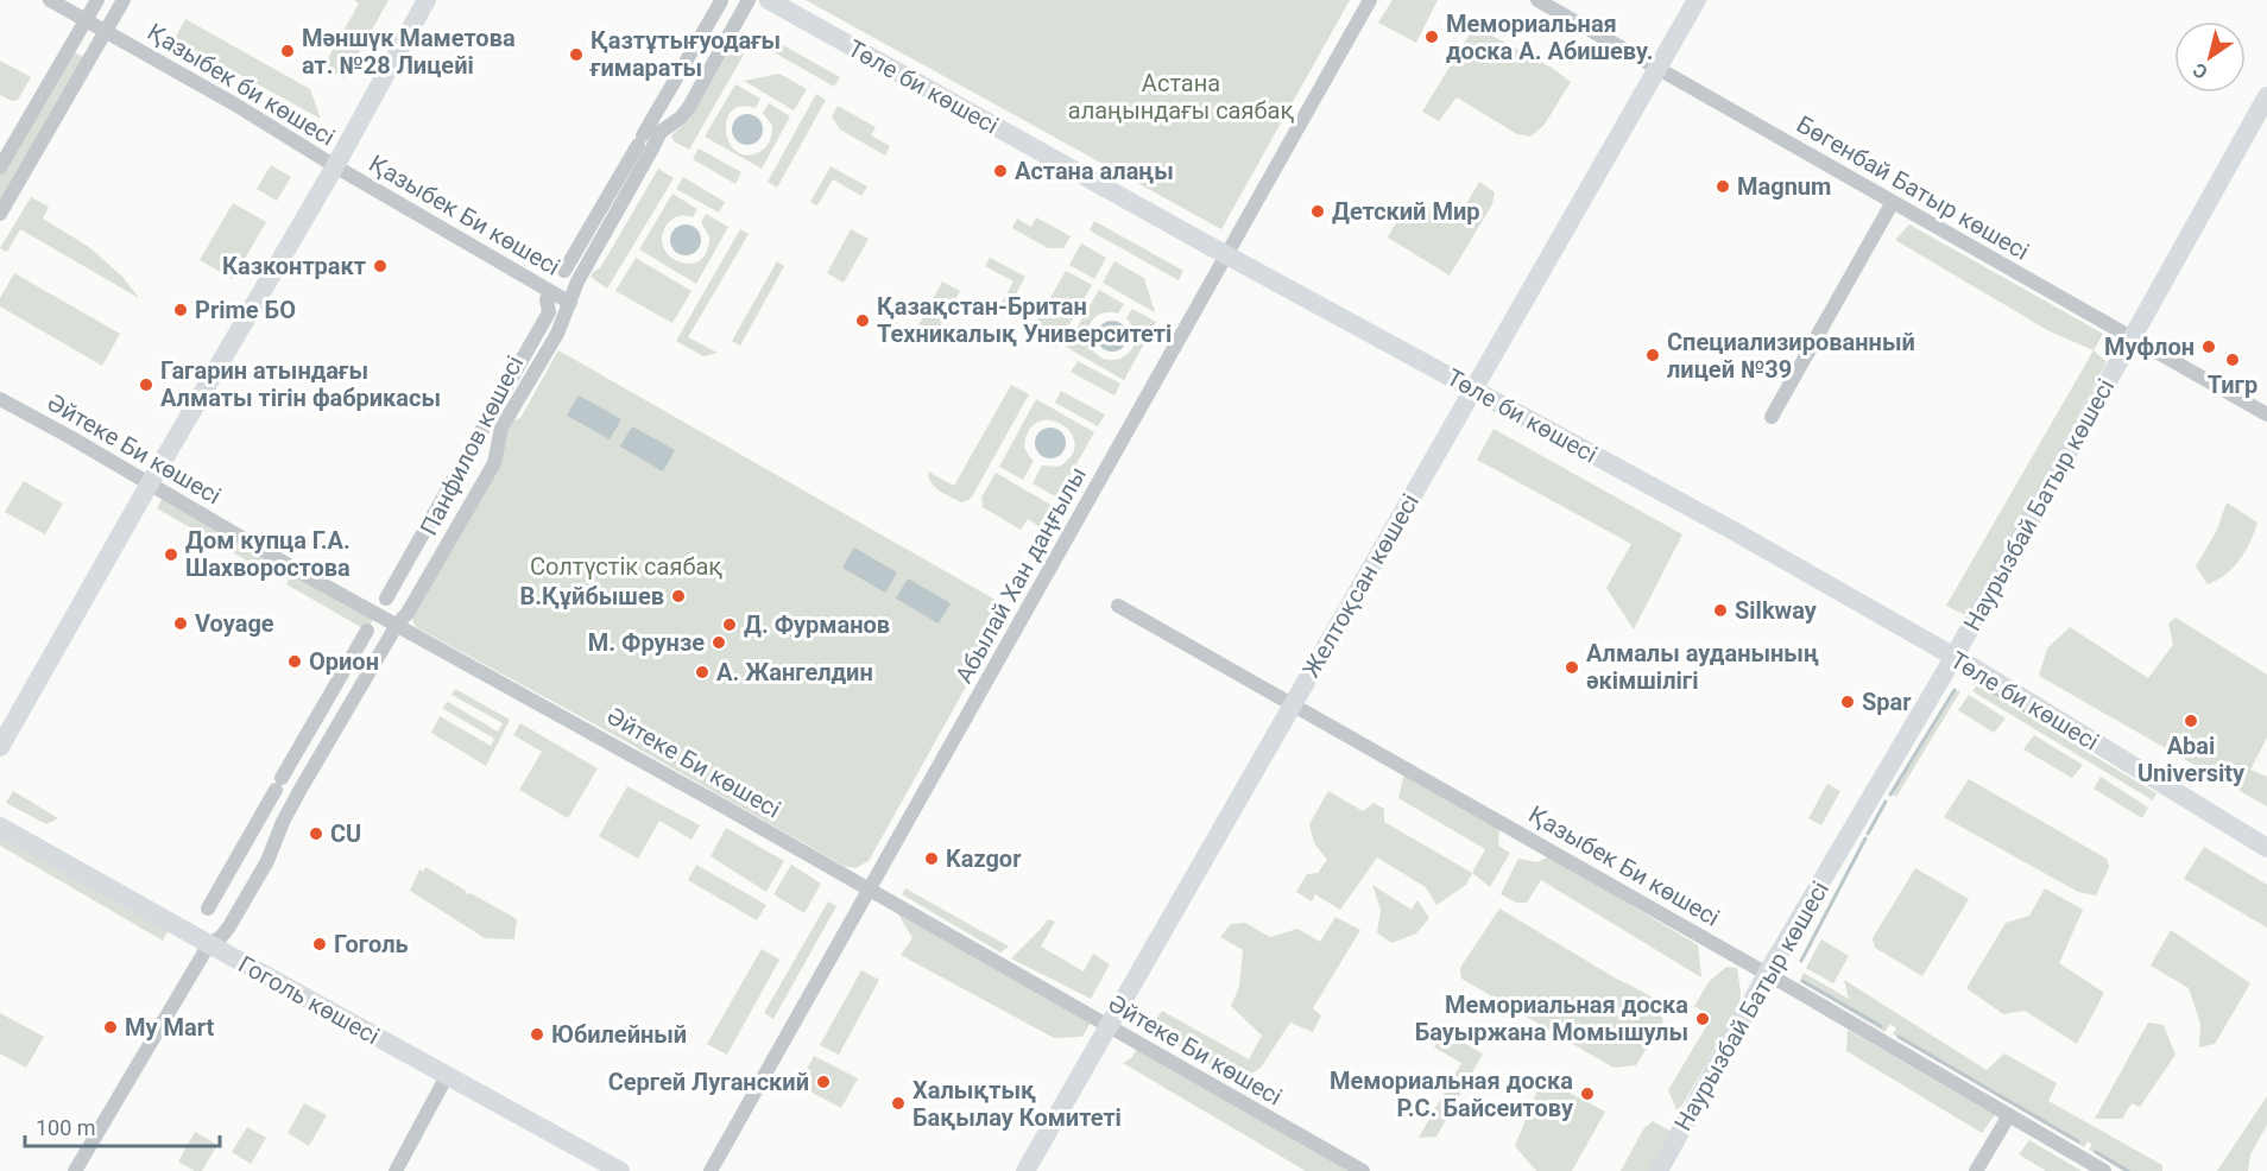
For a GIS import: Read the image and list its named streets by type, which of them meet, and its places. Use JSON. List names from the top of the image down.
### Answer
{
  "streets": {
    "main road": [
      "Төле би көшесі",
      "Наурызбай Батыр көшесі",
      "Желтоқсан көшесі",
      "Гоголь көшесі"
    ],
    "street": [
      "Қазыбек би көшесі",
      "Бөгенбай Батыр көшесі",
      "Қазыбек Би көшесі",
      "Панфилов көшесі",
      "Әйтеке Би көшесі",
      "Абылай Хан даңғылы"
    ]
  },
  "crossings": [
    ["Қазыбек би көшесі", "Қазыбек Би көшесі"],
    ["Төле би көшесі", "Наурызбай Батыр көшесі"],
    ["Төле би көшесі", "Абылай Хан даңғылы"],
    ["Төле би көшесі", "Желтоқсан көшесі"],
    ["Бөгенбай Батыр көшесі", "Наурызбай Батыр көшесі"],
    ["Бөгенбай Батыр көшесі", "Желтоқсан көшесі"],
    ["Қазыбек Би көшесі", "Панфилов көшесі"],
    ["Қазыбек Би көшесі", "Наурызбай Батыр көшесі"],
    ["Қазыбек Би көшесі", "Желтоқсан көшесі"],
    ["Панфилов көшесі", "Әйтеке Би көшесі"],
    ["Панфилов көшесі", "Гоголь көшесі"],
    ["Әйтеке Би көшесі", "Абылай Хан даңғылы"],
    ["Әйтеке Би көшесі", "Желтоқсан көшесі"]
  ],
  "parks": ["Астана алаңындағы саябақ", "Солтүстік саябақ"],
  "places": [
    "Мемориальная доска А. Абишеву.",
    "Мәншүк Маметова ат. №28 Лицейі",
    "Қазтұтығуодағы ғимараты",
    "Астана алаңы",
    "Magnum",
    "Детский Мир",
    "Казконтракт",
    "Prime БО",
    "Қазақстан-Британ Техникалық Университеті",
    "Муфлон",
    "Специализированный лицей №39",
    "Тигр",
    "Гагарин атындағы Алматы тігін фабрикасы",
    "Дом купца Г.А. Шахворостова",
    "В.Құйбышев",
    "Silkway",
    "Voyage",
    "Д. Фурманов",
    "М. Фрунзе",
    "Орион",
    "Алмалы ауданының әкімшілігі",
    "А. Жангелдин",
    "Spar",
    "Abai University",
    "CU",
    "Kazgor",
    "Гоголь",
    "Мемориальная доска Бауыржана Момышулы",
    "My Mart",
    "Юбилейный",
    "Сергей Луганский",
    "Мемориальная доска Р.С. Байсеитову",
    "Халықтық Бақылау Комитеті"
  ],
  "scale_bar": "100 m",
  "north": "bottom left"
}
